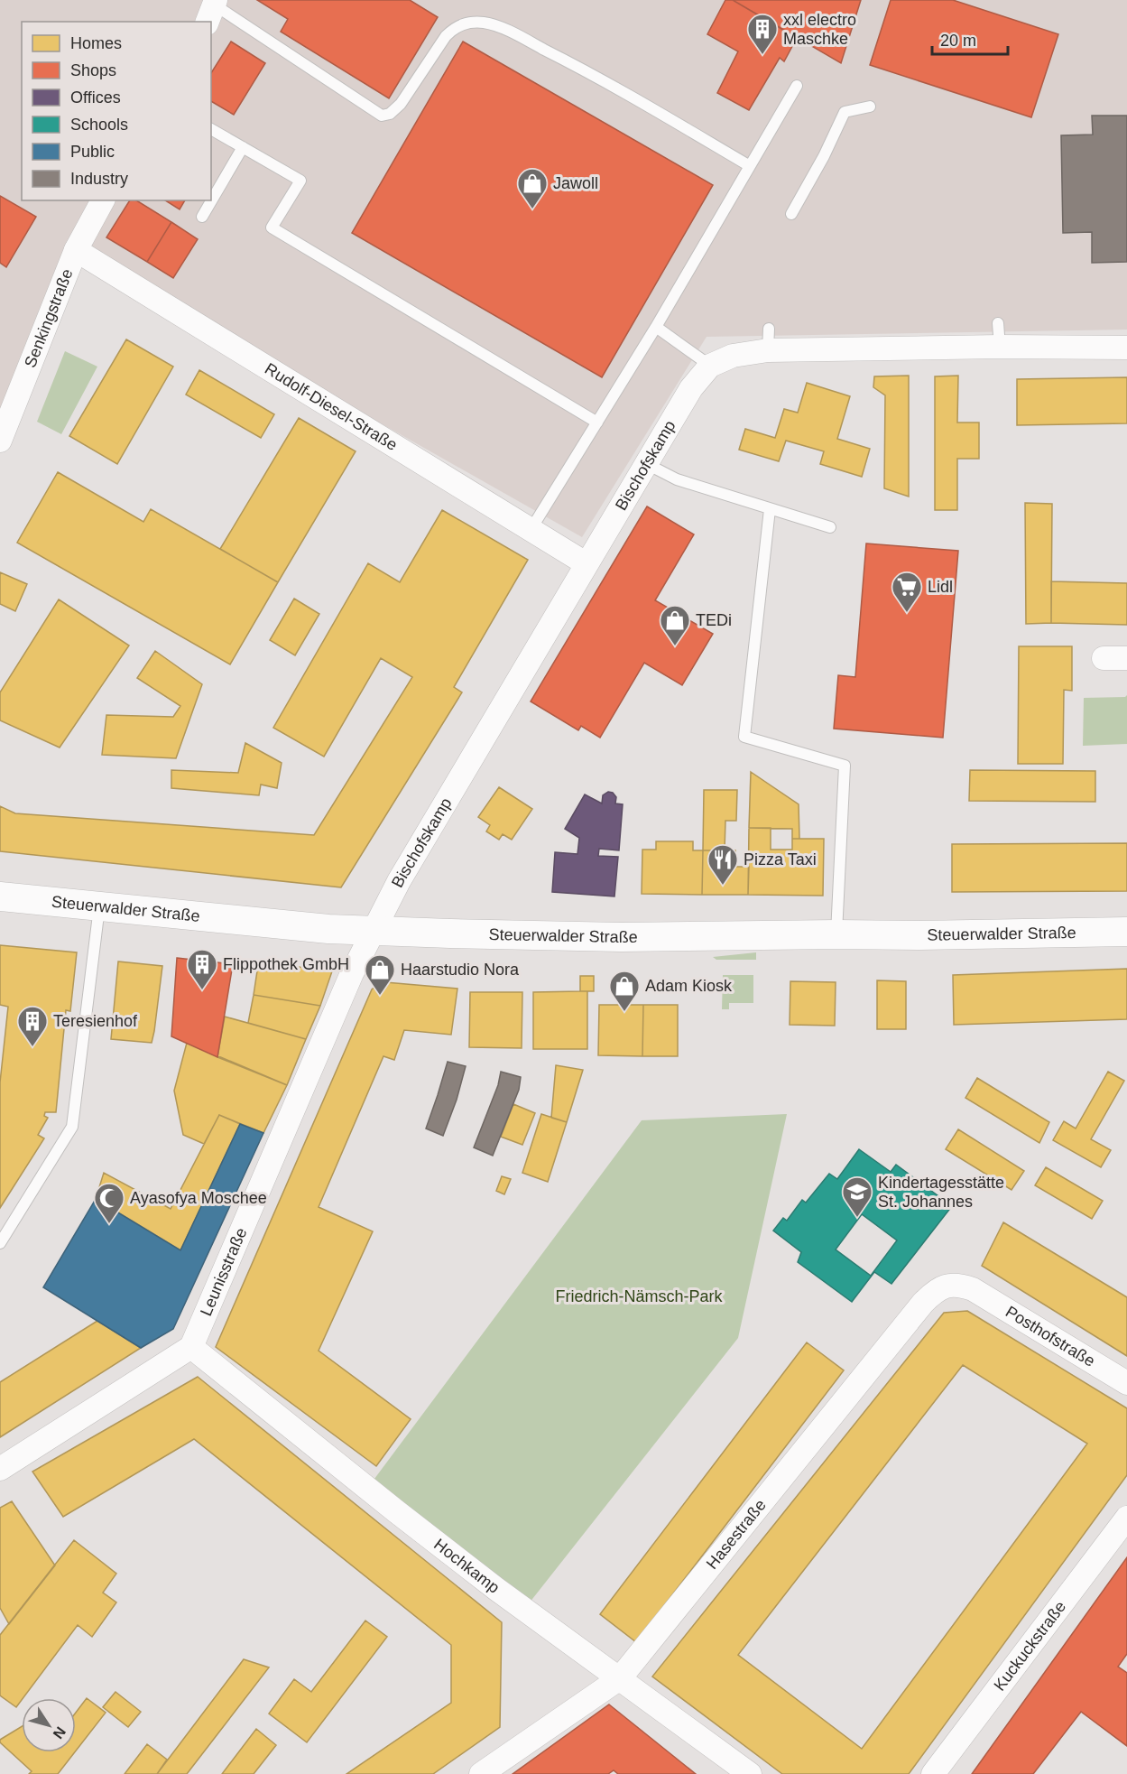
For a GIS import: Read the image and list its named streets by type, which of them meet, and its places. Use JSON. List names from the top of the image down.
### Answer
{
  "streets": {
    "street": [
      "Senkingstraße",
      "Rudolf-Diesel-Straße",
      "Bischofskamp",
      "Steuerwalder Straße",
      "Leunisstraße",
      "Posthofstraße",
      "Hasestraße",
      "Hochkamp",
      "Kuckuckstraße"
    ]
  },
  "crossings": [
    ["Senkingstraße", "Rudolf-Diesel-Straße"],
    ["Rudolf-Diesel-Straße", "Bischofskamp"],
    ["Bischofskamp", "Steuerwalder Straße"],
    ["Bischofskamp", "Leunisstraße"],
    ["Steuerwalder Straße", "Leunisstraße"],
    ["Leunisstraße", "Hochkamp"],
    ["Posthofstraße", "Hasestraße"],
    ["Hasestraße", "Hochkamp"]
  ],
  "parks": ["Friedrich-Nämsch-Park"],
  "places": {
    "building": ["xxl electro Maschke", "Flippothek GmbH", "Teresienhof"],
    "shop": [
      "Jawoll",
      "TEDi",
      "Haarstudio Nora",
      "Adam Kiosk"
    ],
    "supermarket": ["Lidl"],
    "restaurant": ["Pizza Taxi"],
    "school or university": ["Kindertagesstätte St. Johannes"],
    "mosque": ["Ayasofya Moschee"]
  },
  "legend": [
    "Homes",
    "Shops",
    "Offices",
    "Schools",
    "Public",
    "Industry"
  ],
  "scale_bar": "20 m",
  "north": "bottom right"
}
